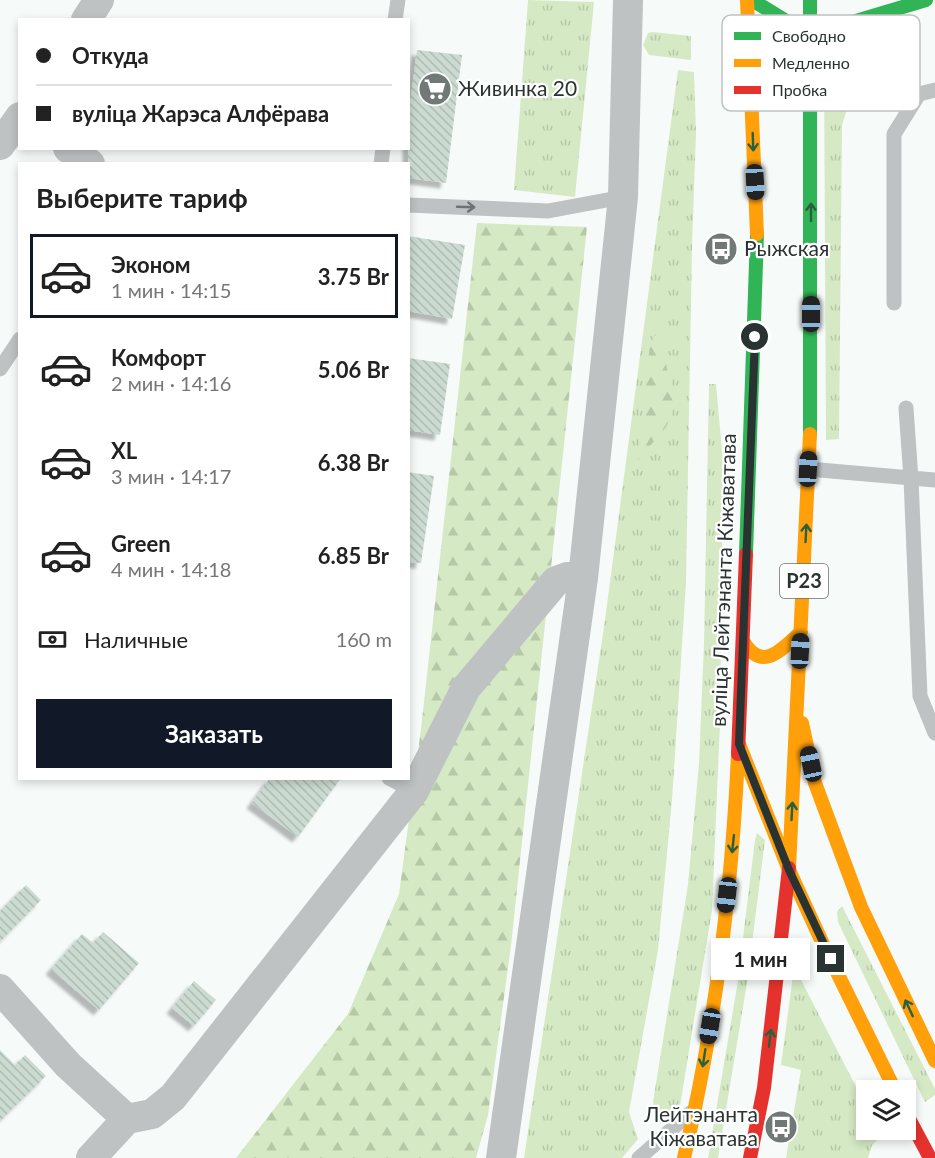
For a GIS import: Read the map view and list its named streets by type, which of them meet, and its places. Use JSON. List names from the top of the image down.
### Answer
{
  "streets": {
    "main road": ["вуліца Лейтэнанта Кіжаватава", "Р23"]
  },
  "places": {
    "supermarket": ["Живинка 20"],
    "bus stop": ["Рыжская", "Лейтэнанта Кіжаватава"]
  },
  "legend": ["Свободно", "Медленно", "Пробка"],
  "page": {
    "banner": ["Откуда", "вуліца Жарэса Алфёрава"],
    "heading": "Выберите тариф",
    "list": [
      {
        "name": "Эконом",
        "note": "1 мин · 14:15",
        "value": "3.75 Br"
      },
      {
        "name": "Комфорт",
        "note": "2 мин · 14:16",
        "value": "5.06 Br"
      },
      {
        "name": "XL",
        "note": "3 мин · 14:17",
        "value": "6.38 Br"
      },
      {
        "name": "Green",
        "note": "4 мин · 14:18",
        "value": "6.85 Br"
      }
    ],
    "pay": ["Наличные", "160 m"],
    "buttons": "Заказать",
    "bubble": "1 мин"
  }
}
